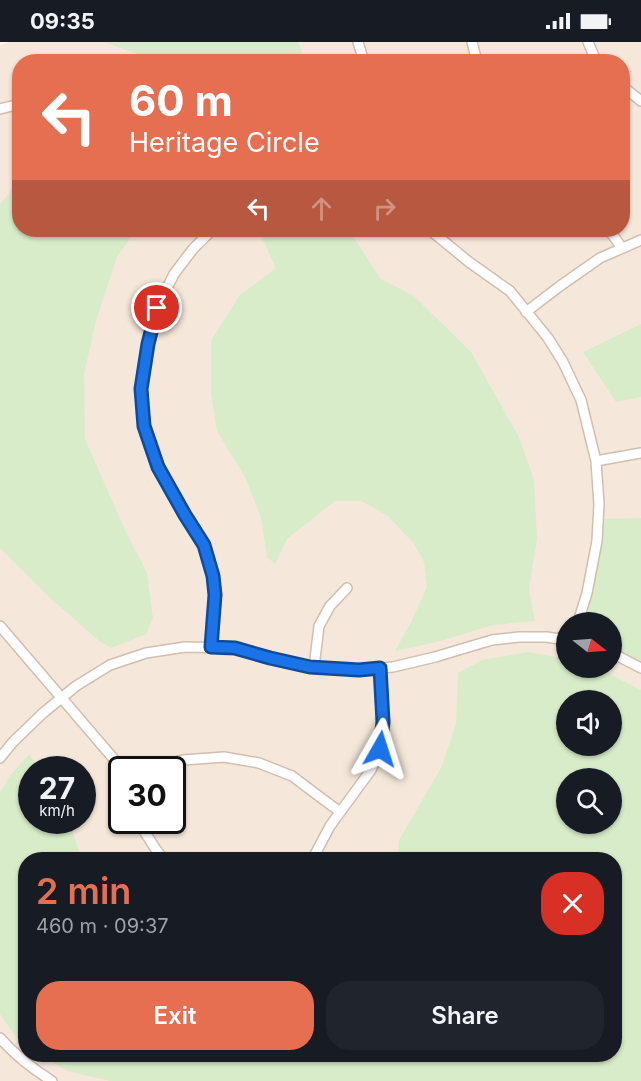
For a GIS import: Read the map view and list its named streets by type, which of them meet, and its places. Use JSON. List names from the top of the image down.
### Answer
{
  "north": "right",
  "page": {
    "status": "09:35",
    "turn": ["60 m", "Heritage Circle"],
    "speed": "27 km/h",
    "limit": "30",
    "heading": ["2 min", "460 m · 09:37"],
    "buttons": ["Exit", "Share"]
  }
}
